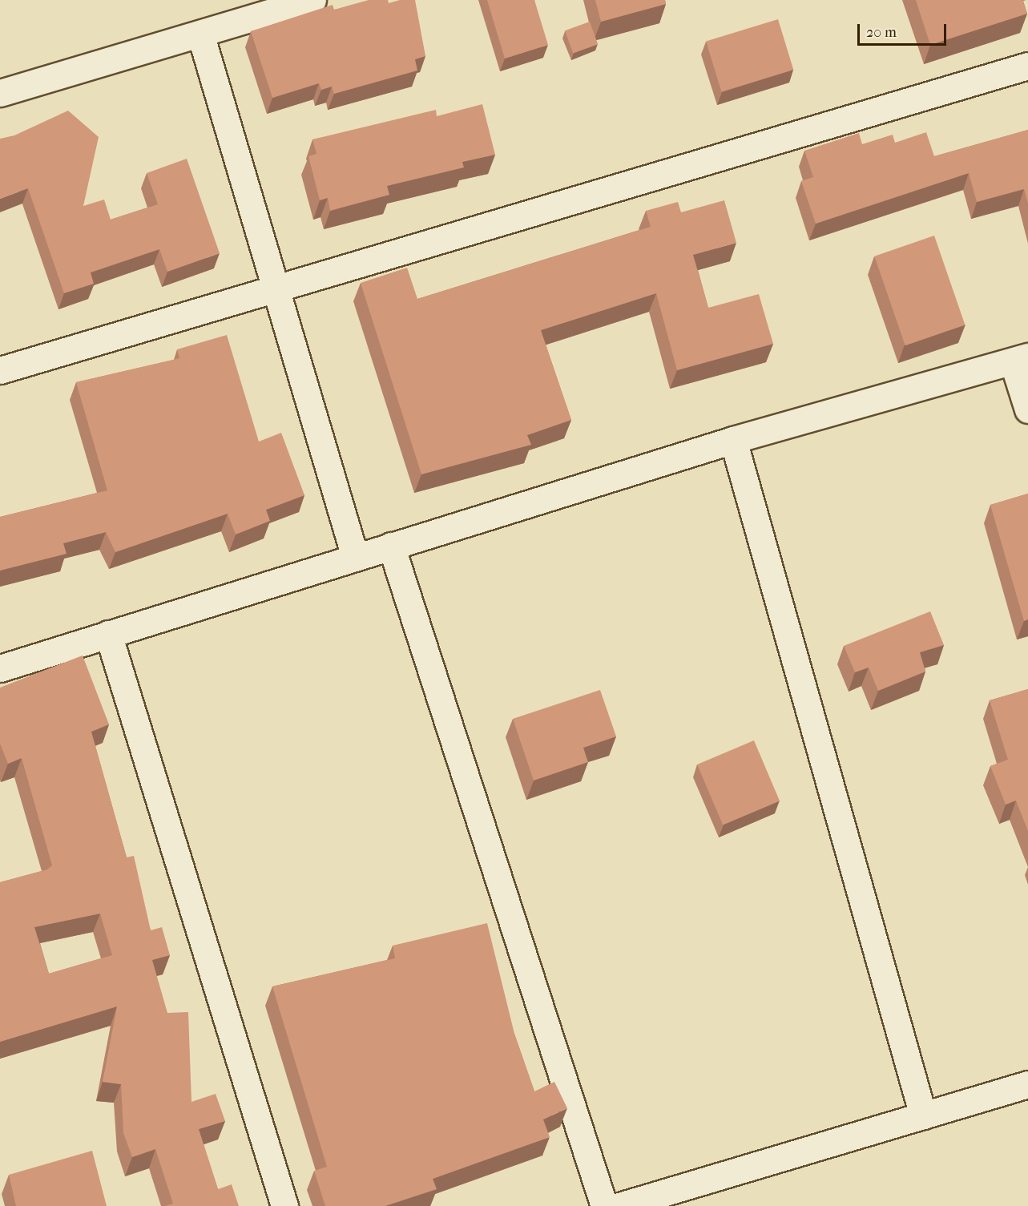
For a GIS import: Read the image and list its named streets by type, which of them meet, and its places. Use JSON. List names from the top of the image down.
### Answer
{
  "scale_bar": "20 m"
}
